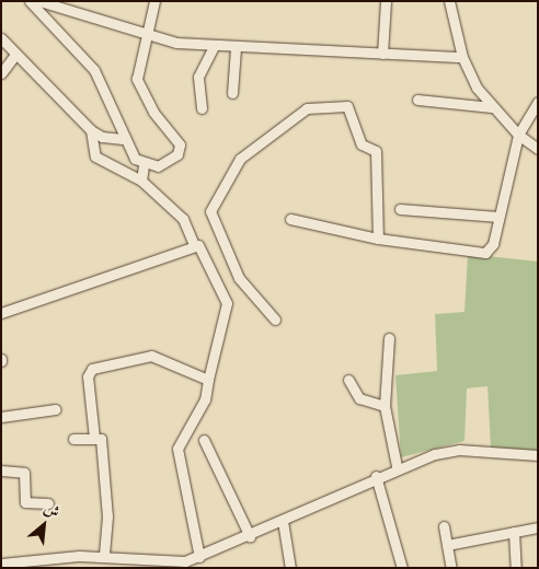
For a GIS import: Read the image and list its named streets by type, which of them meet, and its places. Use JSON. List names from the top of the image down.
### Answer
{
  "north": "top right"
}
